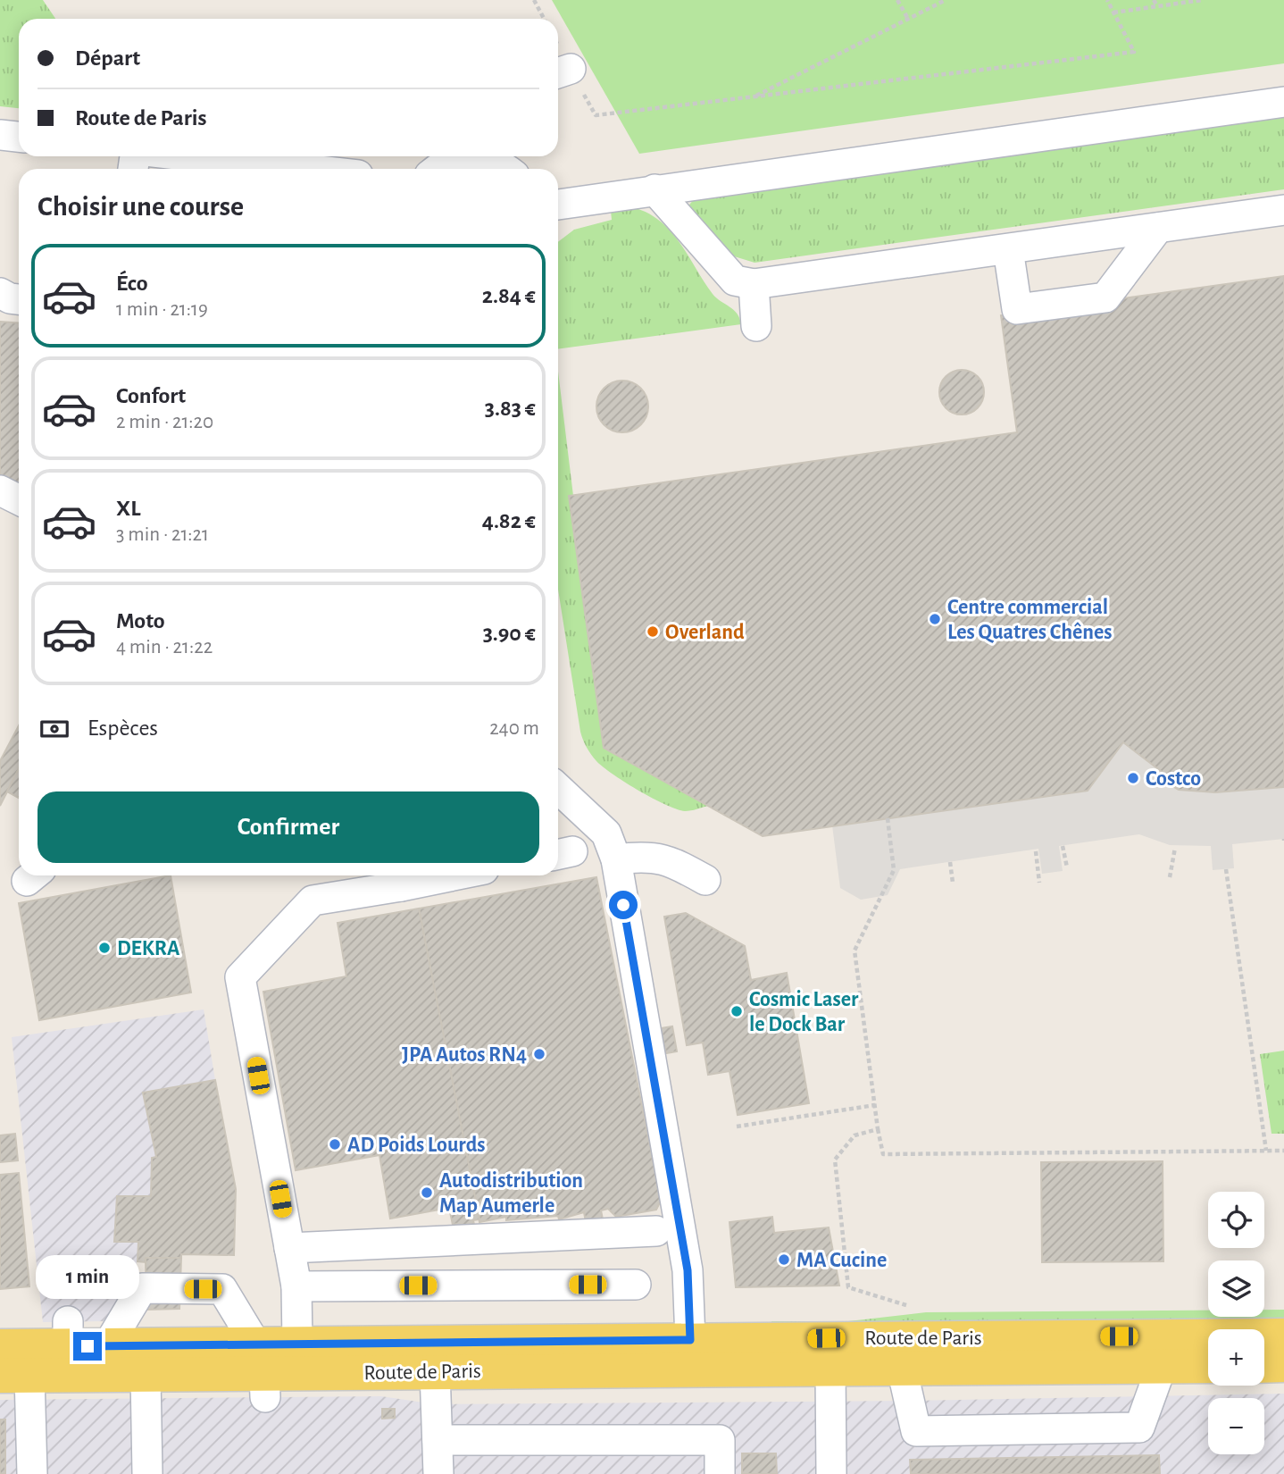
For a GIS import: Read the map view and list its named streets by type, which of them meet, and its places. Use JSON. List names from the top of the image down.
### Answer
{
  "streets": {
    "main road": ["Route de Paris"]
  },
  "places": [
    "Centre commercial Les Quatres Chênes",
    "Overland",
    "Costco",
    "DEKRA",
    "Cosmic Laser le Dock Bar",
    "JPA Autos RN4",
    "AD Poids Lourds",
    "Autodistribution Map Aumerle",
    "MA Cucine"
  ],
  "page": {
    "banner": ["Départ", "Route de Paris"],
    "heading": "Choisir une course",
    "list": [
      {
        "name": "Éco",
        "note": "1 min · 21:19",
        "value": "2.84 €"
      },
      {
        "name": "Confort",
        "note": "2 min · 21:20",
        "value": "3.83 €"
      },
      {
        "name": "XL",
        "note": "3 min · 21:21",
        "value": "4.82 €"
      },
      {
        "name": "Moto",
        "note": "4 min · 21:22",
        "value": "3.90 €"
      }
    ],
    "pay": ["Espèces", "240 m"],
    "buttons": "Confirmer",
    "map_buttons": ["+", "−"],
    "bubble": "1 min"
  }
}
